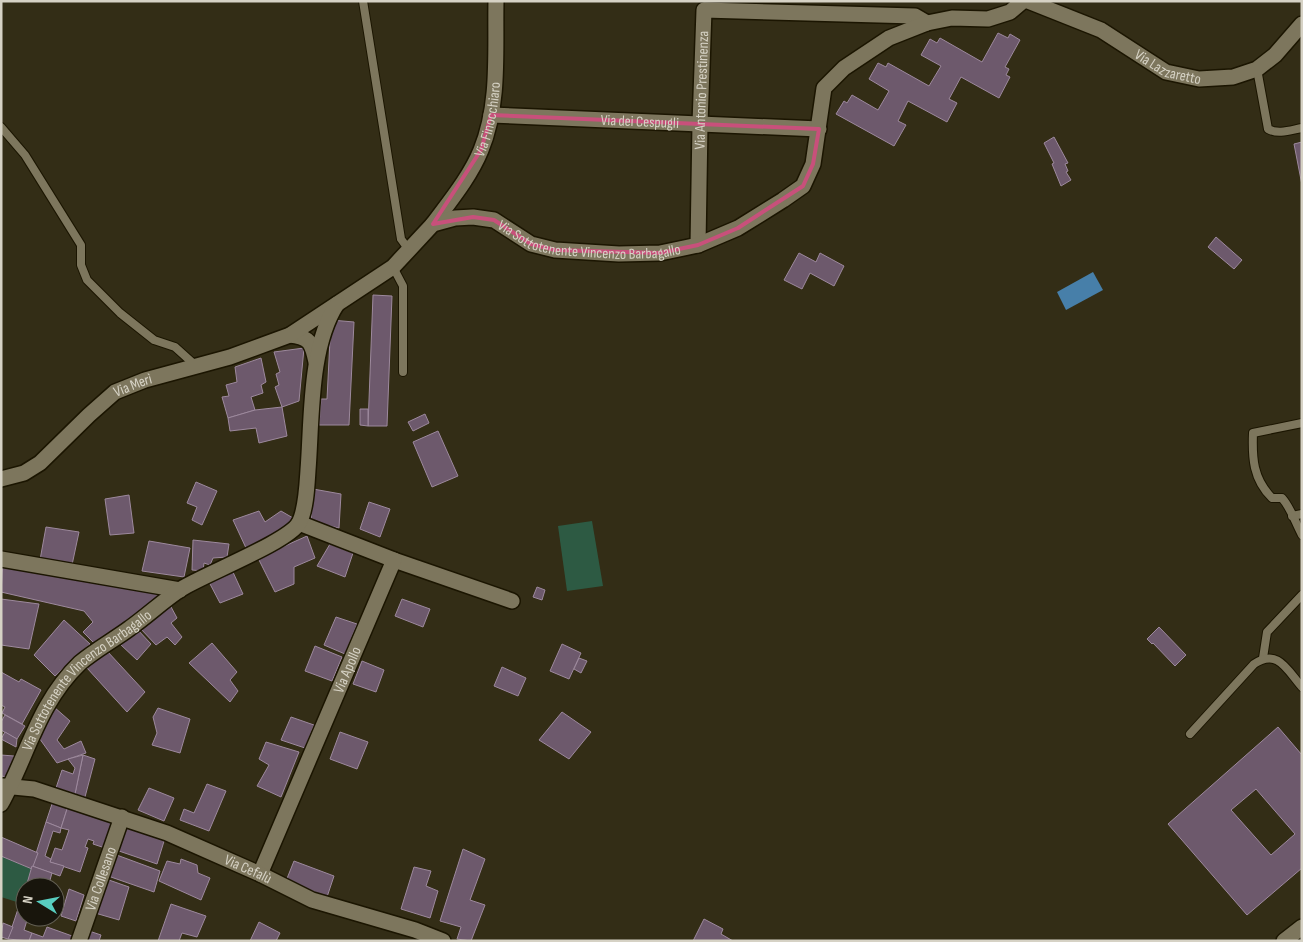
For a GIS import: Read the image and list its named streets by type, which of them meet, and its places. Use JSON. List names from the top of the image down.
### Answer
{
  "streets": {
    "street": [
      "Via Lazzaretto",
      "Via Antonio Prestinenza",
      "Via Finocchiaro",
      "Via dei Cespugli",
      "Via Sottotenente Vincenzo Barbagallo",
      "Via Merì",
      "Via Apollo",
      "Via Cefalù",
      "Via Collesano"
    ]
  },
  "crossings": [
    ["Via Antonio Prestinenza", "Via dei Cespugli"],
    ["Via Antonio Prestinenza", "Via Sottotenente Vincenzo Barbagallo"],
    ["Via Finocchiaro", "Via dei Cespugli"],
    ["Via Finocchiaro", "Via Sottotenente Vincenzo Barbagallo"],
    ["Via dei Cespugli", "Via Sottotenente Vincenzo Barbagallo"],
    ["Via Sottotenente Vincenzo Barbagallo", "Via Cefalù"],
    ["Via Apollo", "Via Cefalù"],
    ["Via Cefalù", "Via Collesano"]
  ],
  "north": "left"
}
